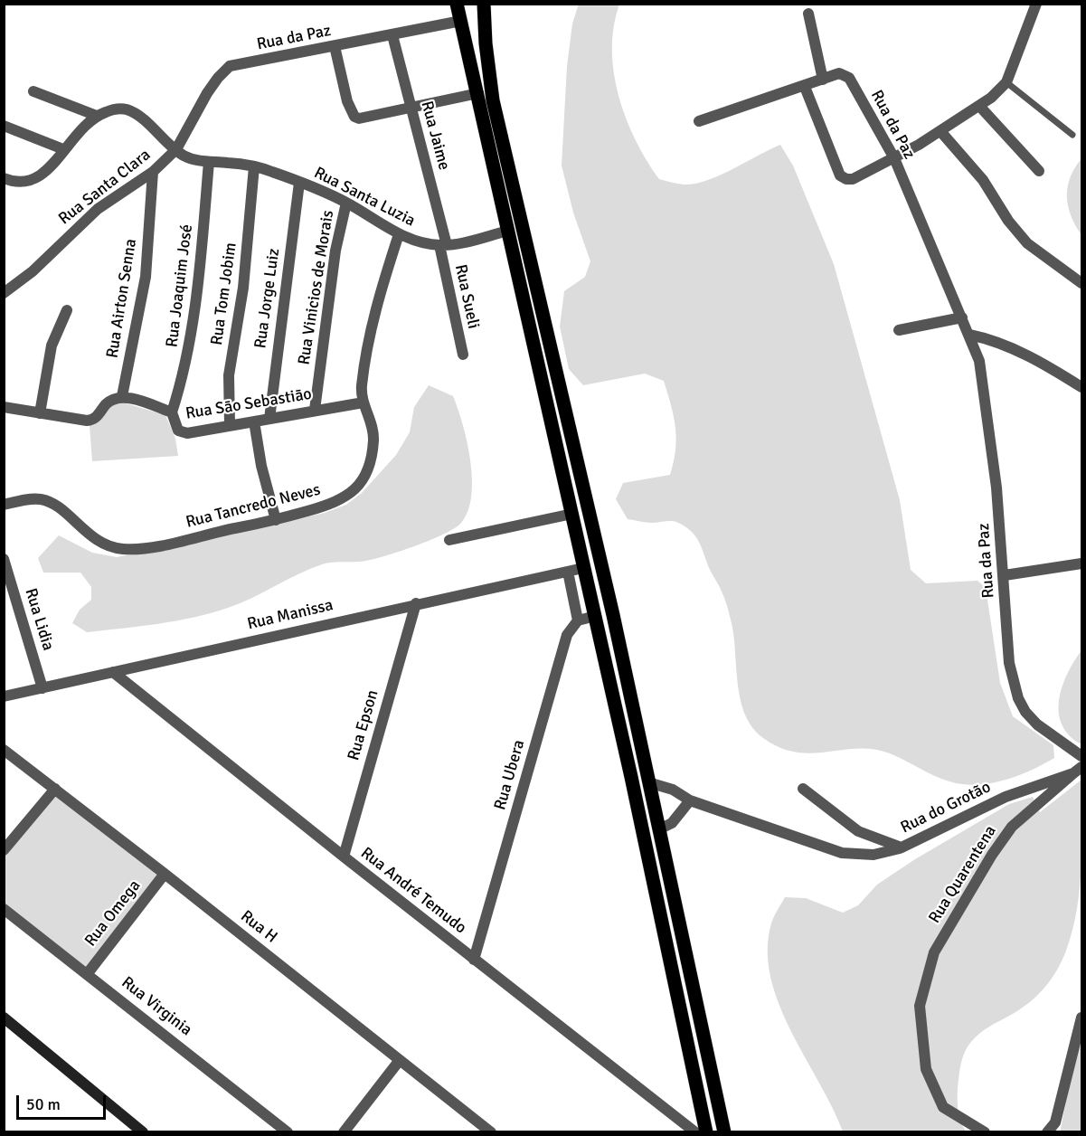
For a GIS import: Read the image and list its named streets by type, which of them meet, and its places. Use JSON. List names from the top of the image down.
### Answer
{
  "streets": {
    "street": [
      "Rua da Paz",
      "Rua Jaime",
      "Rua Santa Clara",
      "Rua Santa Luzia",
      "Rua Joaquim José",
      "Rua Vinicios de Morais",
      "Rua Tom Jobim",
      "Rua Sueli",
      "Rua Airton Senna",
      "Rua Jorge Luiz",
      "Rua Sāo Sebastiāo",
      "Rua Tancredo Neves",
      "Rua Manissa",
      "Rua Lidia",
      "Rua Epson",
      "Rua Ubera",
      "Rua do Grotão",
      "Rua Quarentena",
      "Rua André Temudo",
      "Rua Omega",
      "Rua H",
      "Rua Virginia"
    ]
  },
  "crossings": [
    ["Rua da Paz", "Rua Jaime"],
    ["Rua da Paz", "Rua Santa Clara"],
    ["Rua da Paz", "Rua Santa Luzia"],
    ["Rua Jaime", "Rua Santa Luzia"],
    ["Rua Jaime", "Rua Sueli"],
    ["Rua Santa Clara", "Rua Santa Luzia"],
    ["Rua Santa Clara", "Rua Airton Senna"],
    ["Rua Santa Luzia", "Rua Joaquim José"],
    ["Rua Santa Luzia", "Rua Vinicios de Morais"],
    ["Rua Santa Luzia", "Rua Tom Jobim"],
    ["Rua Santa Luzia", "Rua Sueli"],
    ["Rua Santa Luzia", "Rua Jorge Luiz"],
    ["Rua Santa Luzia", "Rua Tancredo Neves"],
    ["Rua Joaquim José", "Rua Sāo Sebastiāo"],
    ["Rua Vinicios de Morais", "Rua Sāo Sebastiāo"],
    ["Rua Tom Jobim", "Rua Sāo Sebastiāo"],
    ["Rua Airton Senna", "Rua Sāo Sebastiāo"],
    ["Rua Jorge Luiz", "Rua Sāo Sebastiāo"],
    ["Rua Sāo Sebastiāo", "Rua Tancredo Neves"],
    ["Rua Manissa", "Rua Lidia"],
    ["Rua Manissa", "Rua Epson"],
    ["Rua Manissa", "Rua André Temudo"],
    ["Rua Epson", "Rua André Temudo"],
    ["Rua Ubera", "Rua André Temudo"],
    ["Rua do Grotão", "Rua Quarentena"],
    ["Rua Omega", "Rua H"],
    ["Rua Omega", "Rua Virginia"]
  ],
  "scale_bar": "50 m"
}
